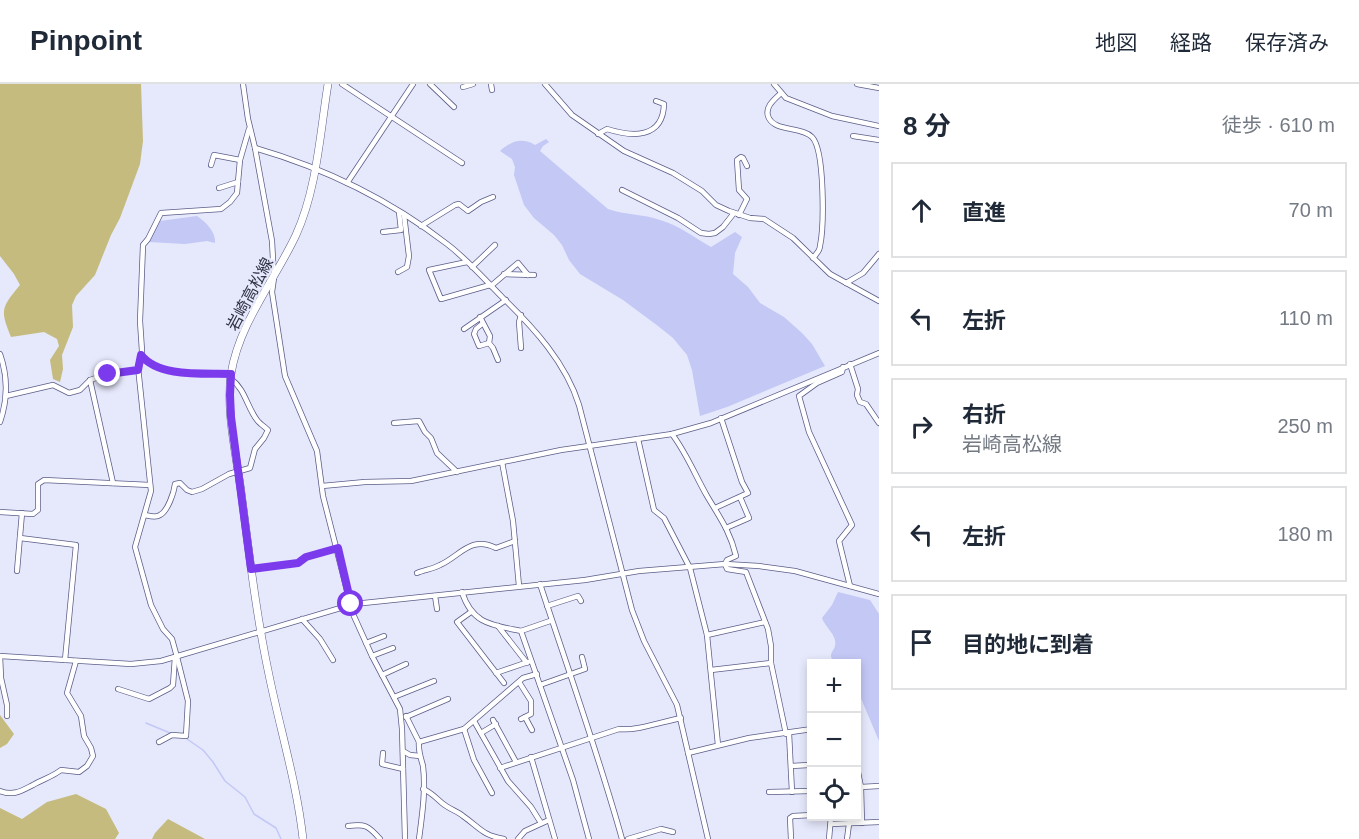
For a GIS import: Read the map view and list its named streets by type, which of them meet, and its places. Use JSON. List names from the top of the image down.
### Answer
{
  "streets": {
    "main road": ["岩崎高松線"]
  },
  "page": {
    "header": "Pinpoint",
    "nav": ["地図", "経路", "保存済み"],
    "heading": ["8 分", "徒歩 · 610 m"],
    "list": [
      ["直進", "70 m"],
      ["左折", "110 m"],
      ["右折", "岩崎高松線", "250 m"],
      ["左折", "180 m"],
      "目的地に到着"
    ],
    "map_buttons": ["+", "−"]
  }
}
